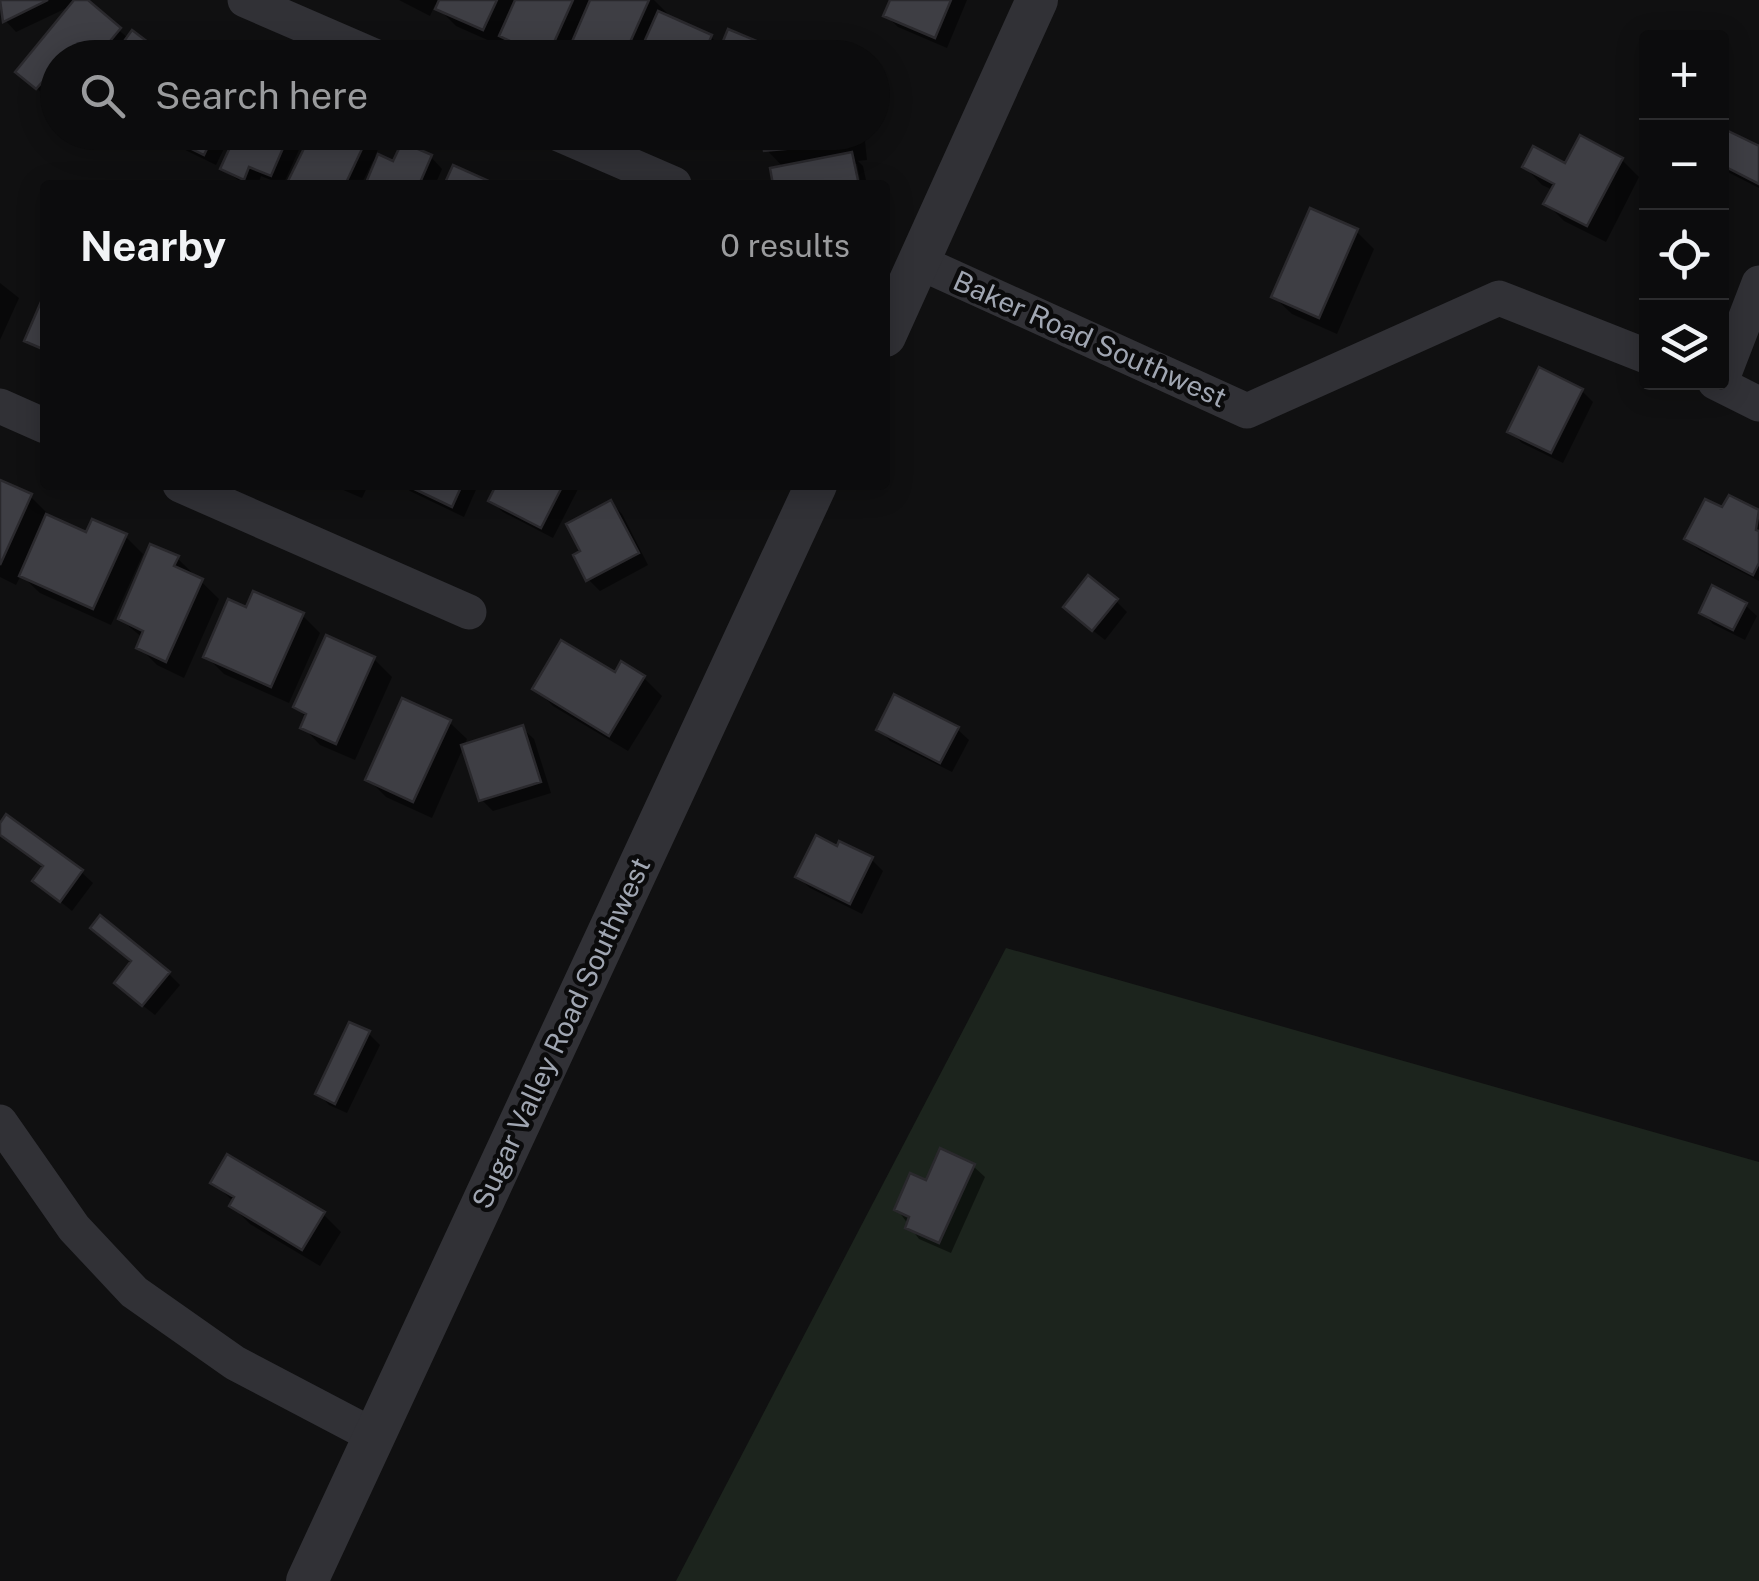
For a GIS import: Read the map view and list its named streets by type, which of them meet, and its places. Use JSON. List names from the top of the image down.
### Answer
{
  "streets": {
    "street": ["Baker Road Southwest", "Sugar Valley Road Southwest"]
  },
  "page": {
    "map_buttons": ["+", "−"],
    "search": "Search here",
    "heading": ["Nearby", "0 results"]
  }
}
